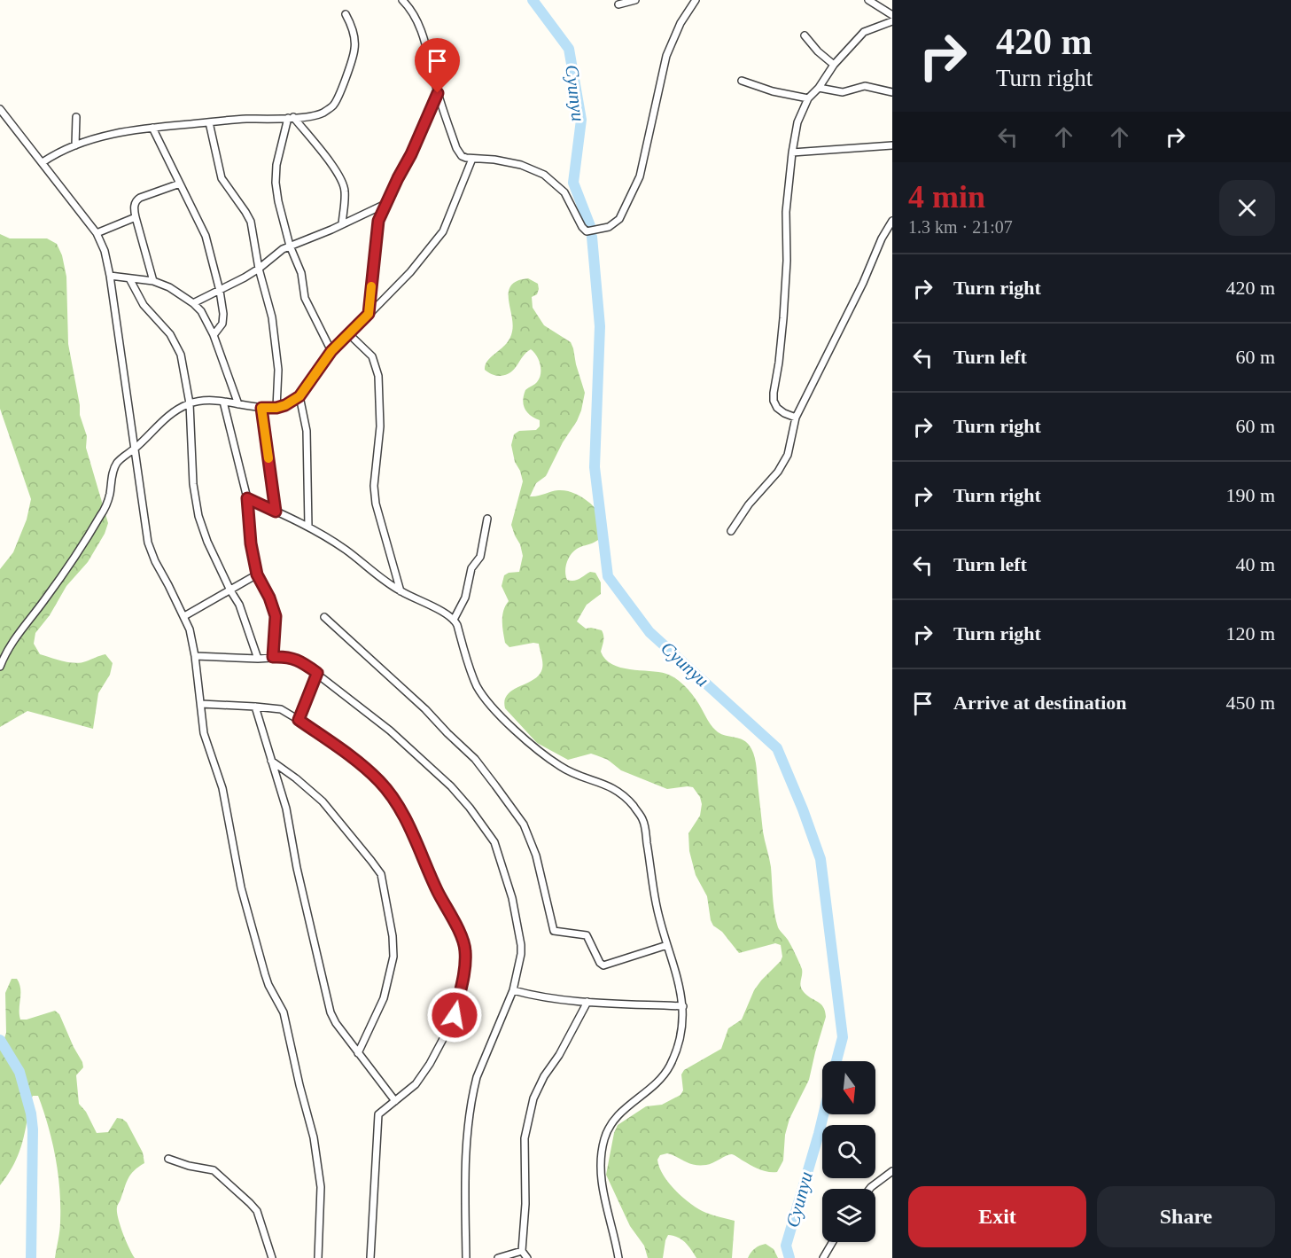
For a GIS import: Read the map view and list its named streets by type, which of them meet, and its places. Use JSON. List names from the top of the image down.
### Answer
{
  "water": ["Cyunyu"],
  "north": "bottom",
  "page": {
    "turn": ["420 m", "Turn right"],
    "heading": ["4 min", "1.3 km · 21:07"],
    "list": [
      {
        "name": "Turn right",
        "value": "420 m"
      },
      {
        "name": "Turn left",
        "value": "60 m"
      },
      {
        "name": "Turn right",
        "value": "60 m"
      },
      {
        "name": "Turn right",
        "value": "190 m"
      },
      {
        "name": "Turn left",
        "value": "40 m"
      },
      {
        "name": "Turn right",
        "value": "120 m"
      },
      {
        "name": "Arrive at destination",
        "value": "450 m"
      }
    ],
    "buttons": ["Exit", "Share"]
  }
}
